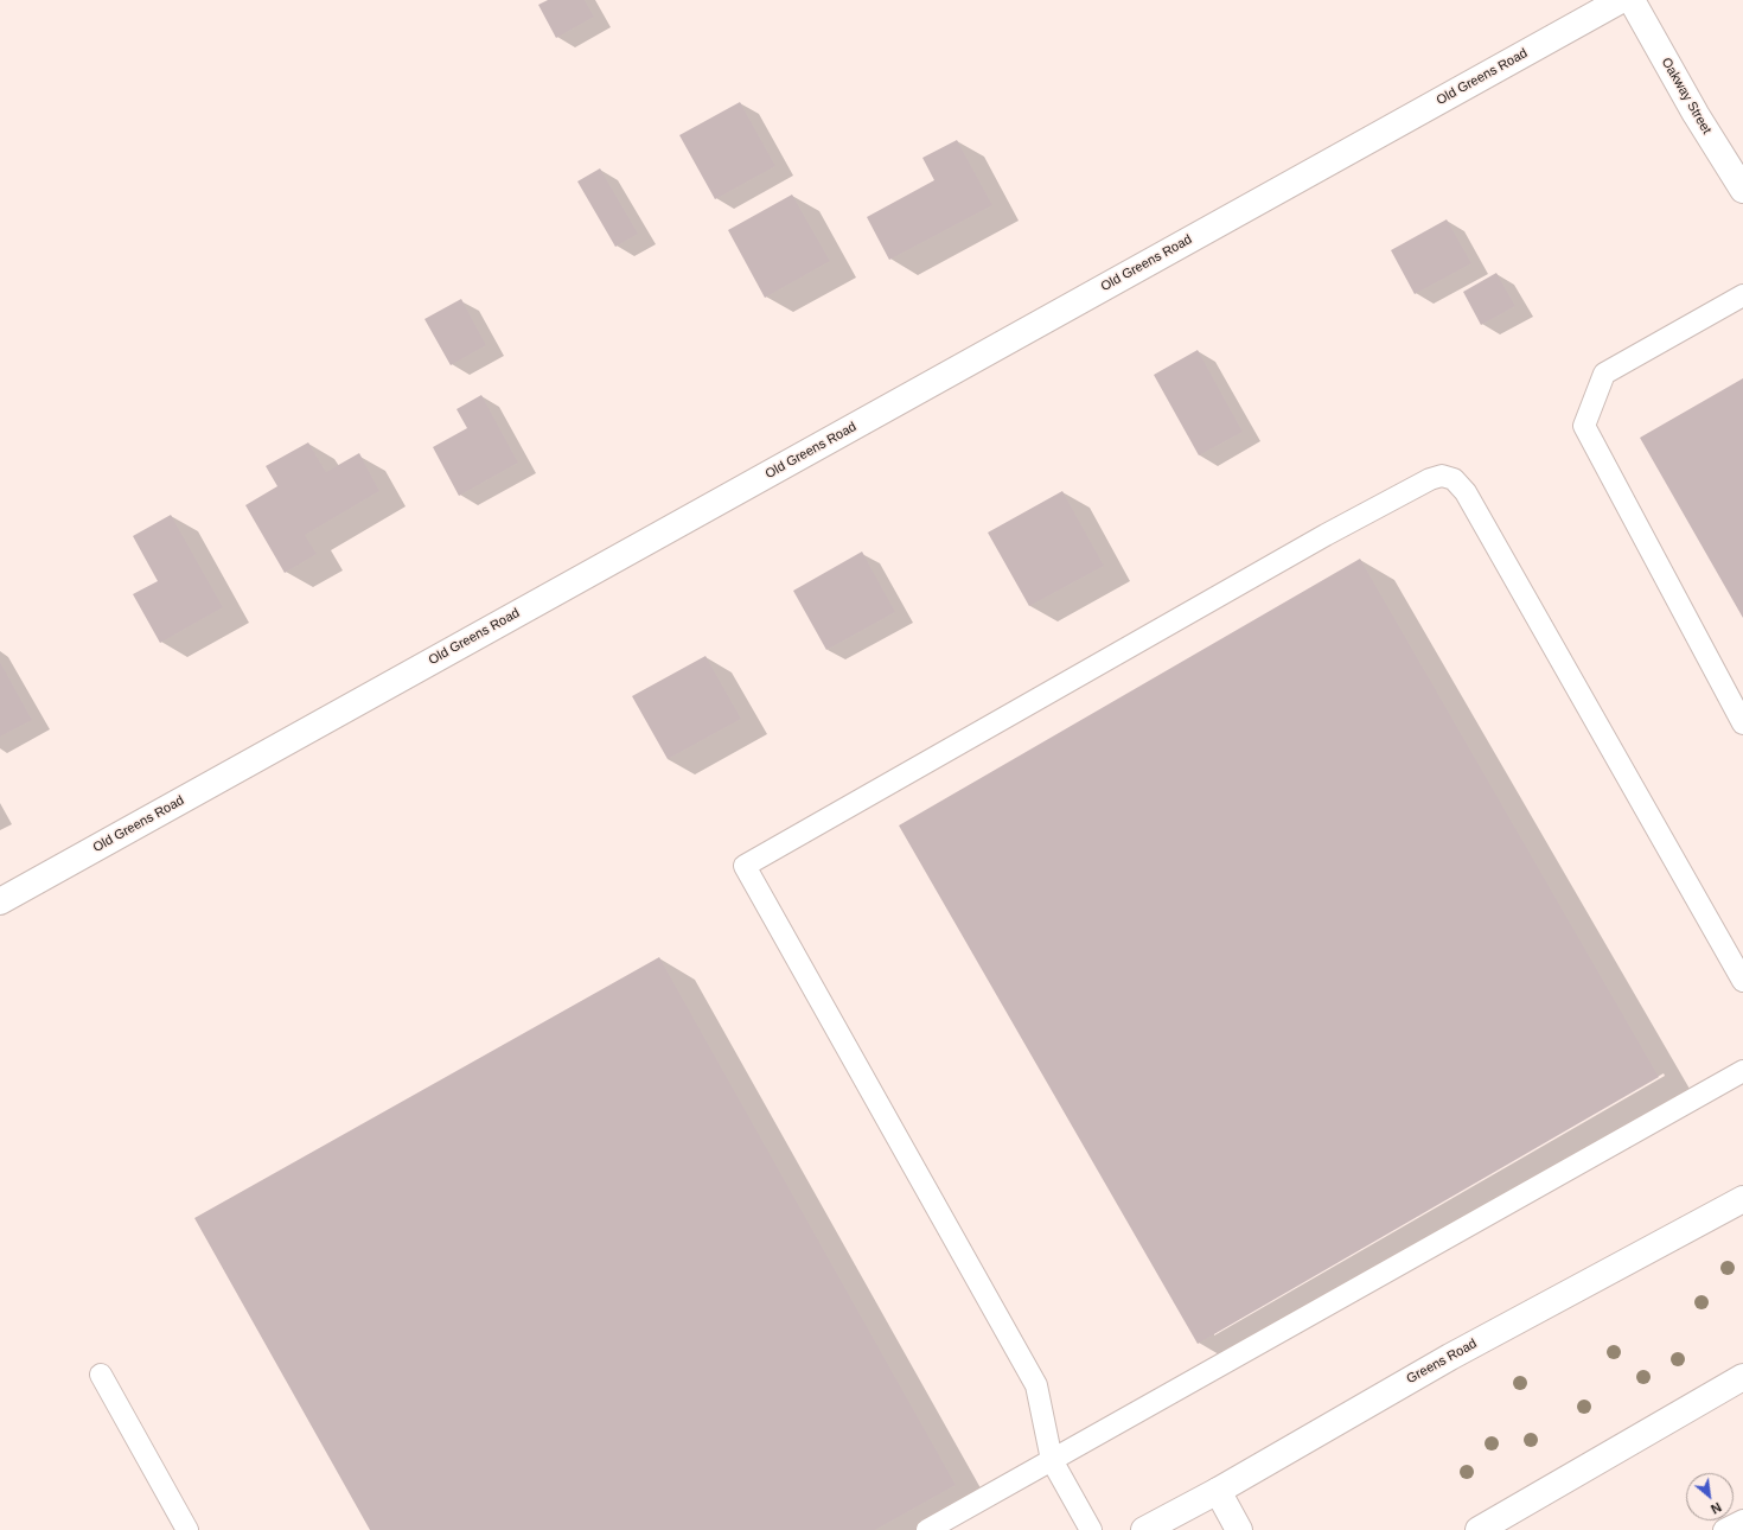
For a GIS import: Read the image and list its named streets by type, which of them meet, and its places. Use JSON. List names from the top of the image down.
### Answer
{
  "streets": {
    "street": ["Old Greens Road", "Oakway Street", "Greens Road"]
  },
  "north": "bottom right"
}
